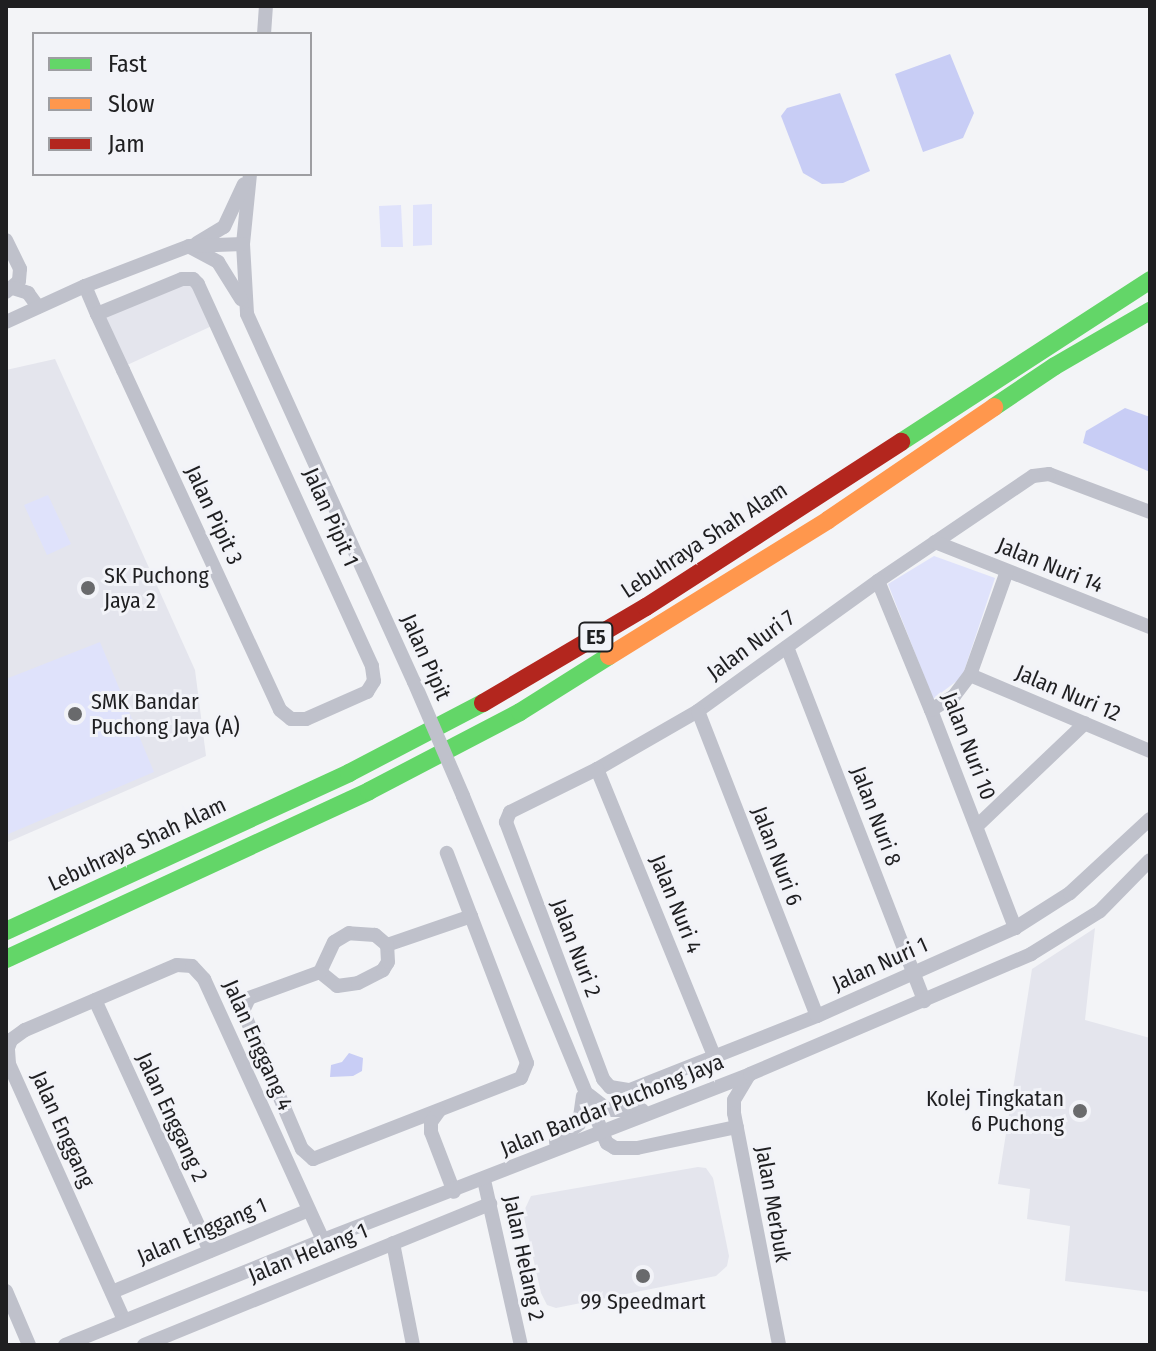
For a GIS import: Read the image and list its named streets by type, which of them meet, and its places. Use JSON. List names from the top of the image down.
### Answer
{
  "streets": {
    "highway": ["Lebuhraya Shah Alam", "E5"],
    "street": [
      "Jalan Pipit 3",
      "Jalan Pipit 1",
      "Jalan Nuri 14",
      "Jalan Nuri 7",
      "Jalan Pipit",
      "Jalan Nuri 12",
      "Jalan Nuri 10",
      "Jalan Nuri 8",
      "Jalan Nuri 6",
      "Jalan Nuri 4",
      "Jalan Nuri 2",
      "Jalan Nuri 1",
      "Jalan Enggang 4",
      "Jalan Bandar Puchong Jaya",
      "Jalan Enggang 2",
      "Jalan Enggang",
      "Jalan Merbuk",
      "Jalan Enggang 1",
      "Jalan Helang 1",
      "Jalan Helang 2"
    ]
  },
  "crossings": [
    ["Jalan Pipit 3", "Jalan Pipit 1"],
    ["Jalan Nuri 14", "Jalan Nuri 7"],
    ["Jalan Nuri 7", "Jalan Nuri 10"],
    ["Jalan Nuri 7", "Jalan Nuri 8"],
    ["Jalan Nuri 7", "Jalan Nuri 6"],
    ["Jalan Nuri 7", "Jalan Nuri 4"],
    ["Jalan Nuri 7", "Jalan Nuri 2"],
    ["Jalan Pipit", "Jalan Bandar Puchong Jaya"],
    ["Jalan Nuri 10", "Jalan Nuri 1"],
    ["Jalan Nuri 8", "Jalan Nuri 1"],
    ["Jalan Nuri 8", "Jalan Bandar Puchong Jaya"],
    ["Jalan Nuri 6", "Jalan Nuri 1"],
    ["Jalan Nuri 4", "Jalan Nuri 1"],
    ["Jalan Nuri 2", "Jalan Nuri 1"],
    ["Jalan Enggang 4", "Jalan Bandar Puchong Jaya"],
    ["Jalan Enggang 4", "Jalan Enggang 2"],
    ["Jalan Enggang 4", "Jalan Enggang"],
    ["Jalan Enggang 4", "Jalan Enggang 1"],
    ["Jalan Bandar Puchong Jaya", "Jalan Enggang"],
    ["Jalan Bandar Puchong Jaya", "Jalan Merbuk"],
    ["Jalan Bandar Puchong Jaya", "Jalan Helang 2"],
    ["Jalan Enggang 2", "Jalan Enggang"],
    ["Jalan Enggang 2", "Jalan Enggang 1"],
    ["Jalan Enggang", "Jalan Enggang 1"],
    ["Jalan Helang 1", "Jalan Helang 2"]
  ],
  "places": [
    "SK Puchong Jaya 2",
    "SMK Bandar Puchong Jaya (A)",
    "Kolej Tingkatan 6 Puchong",
    "99 Speedmart"
  ],
  "legend": ["Fast", "Slow", "Jam"]
}
